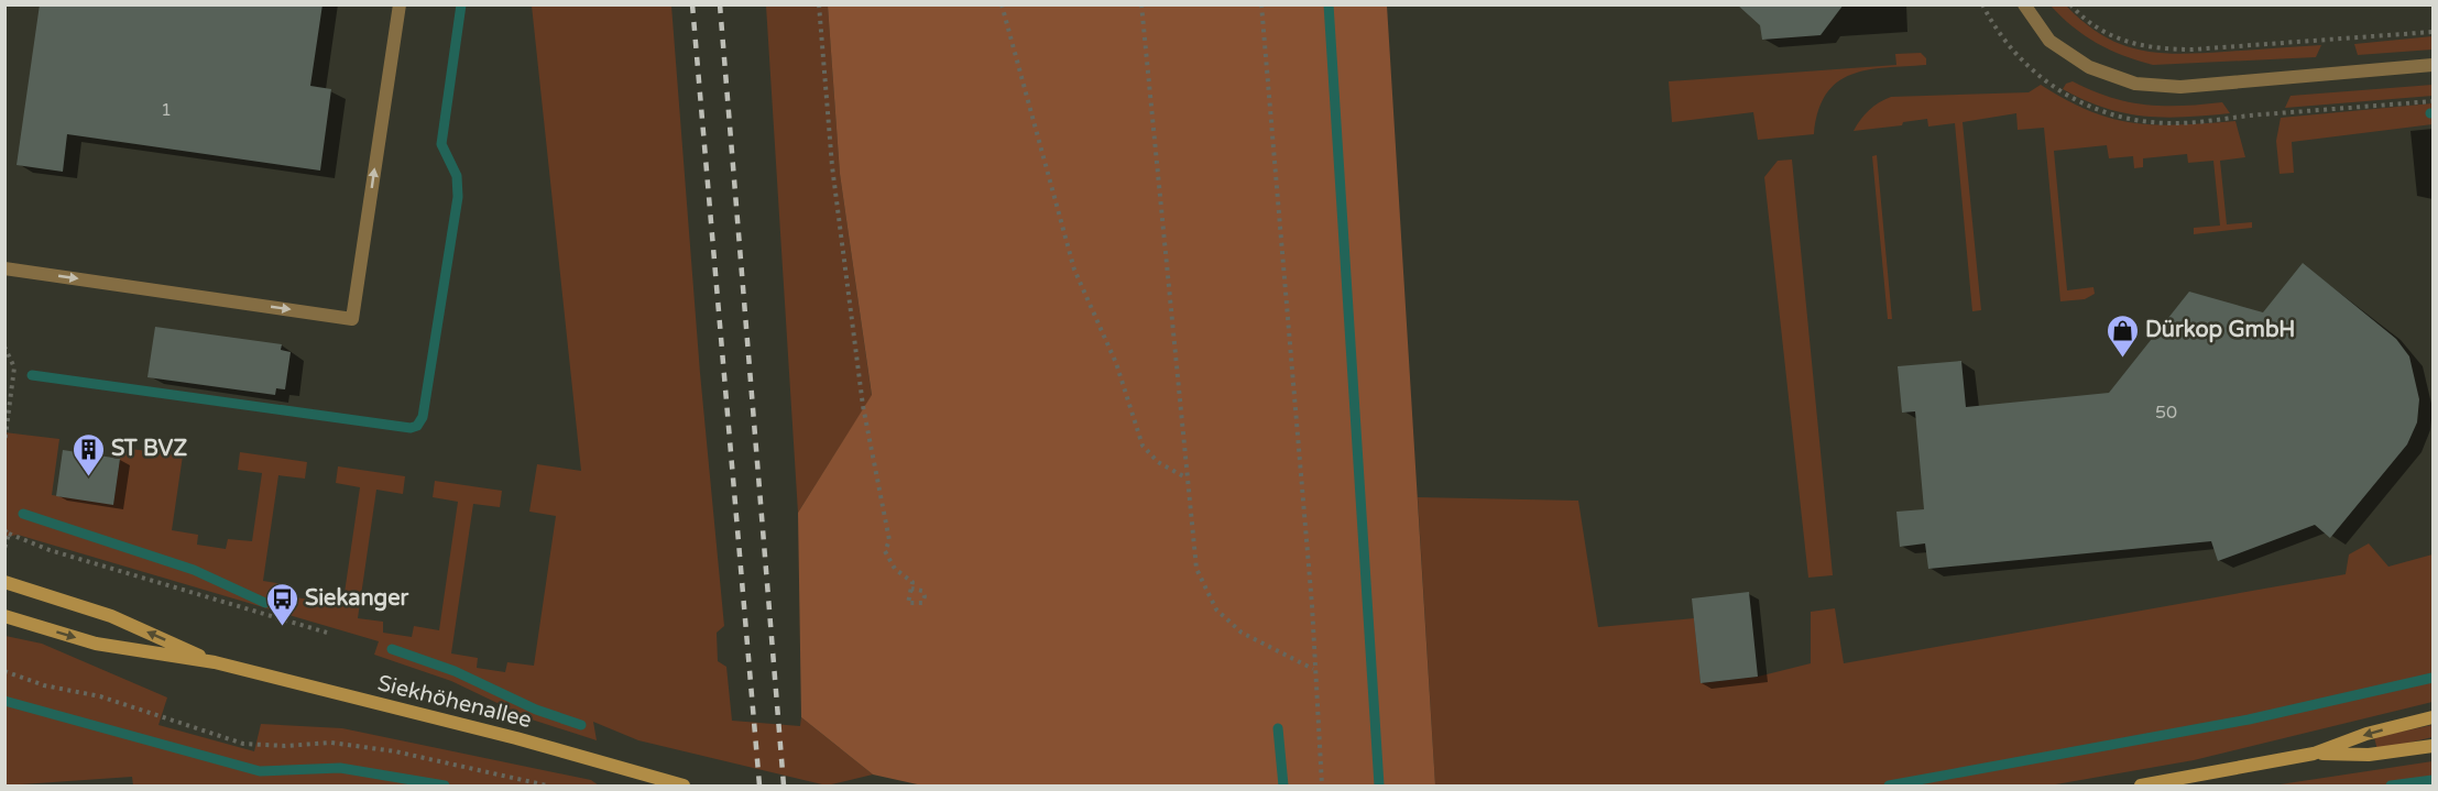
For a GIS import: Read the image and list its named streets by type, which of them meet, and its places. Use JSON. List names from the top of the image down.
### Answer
{
  "streets": {
    "main road": ["Siekhöhenallee"]
  },
  "places": {
    "shop": ["Dürkop GmbH"],
    "building": ["ST BVZ"],
    "bus stop": ["Siekanger"]
  },
  "house_numbers": ["1", "50"]
}
